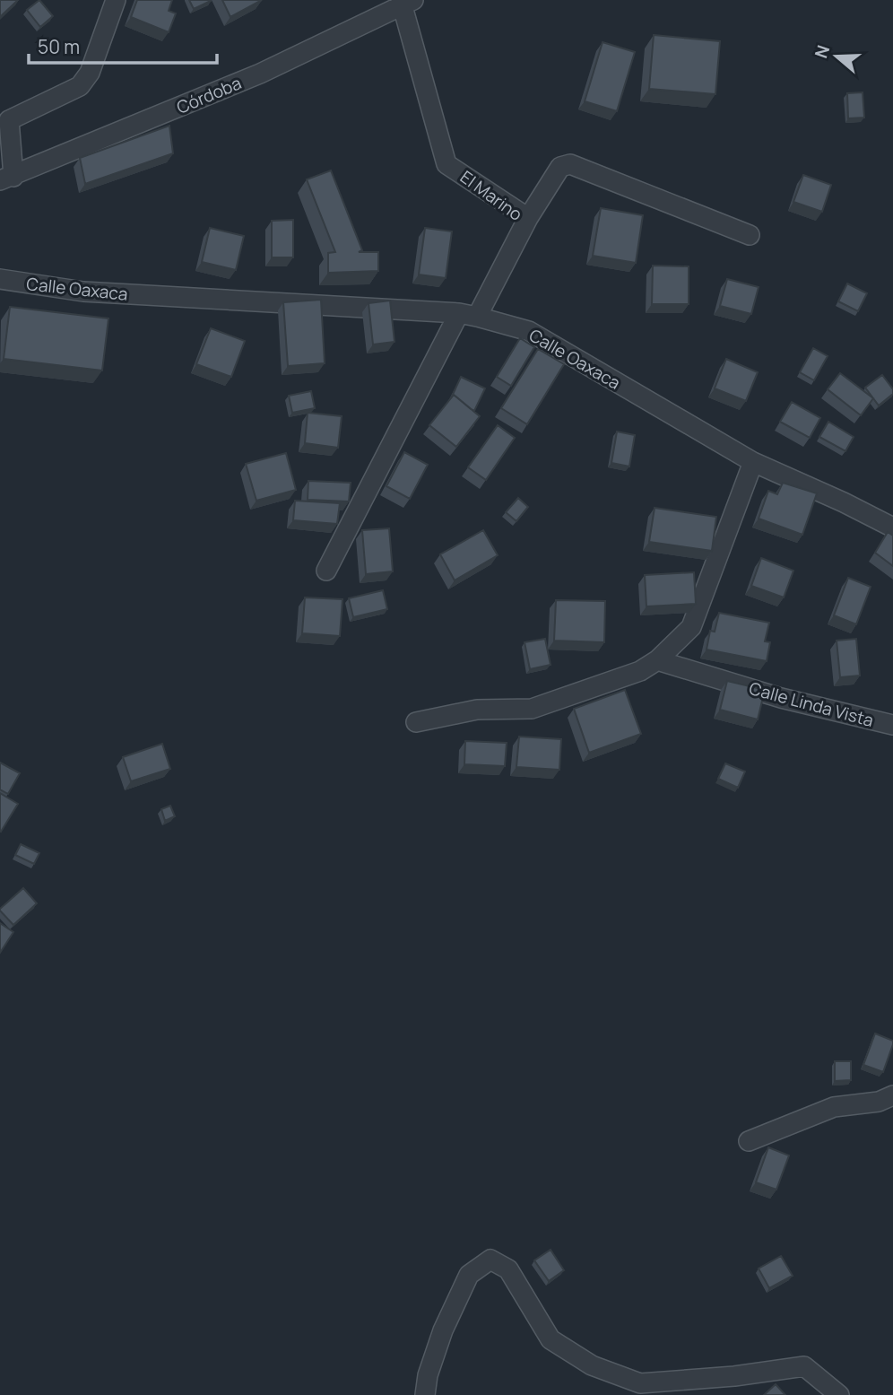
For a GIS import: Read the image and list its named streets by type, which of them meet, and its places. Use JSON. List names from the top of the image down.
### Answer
{
  "streets": {
    "street": [
      "Córdoba",
      "El Marino",
      "Calle Oaxaca",
      "Calle Linda Vista"
    ]
  },
  "crossings": [
    ["Córdoba", "El Marino"],
    ["El Marino", "Calle Oaxaca"]
  ],
  "scale_bar": "50 m",
  "north": "left"
}
